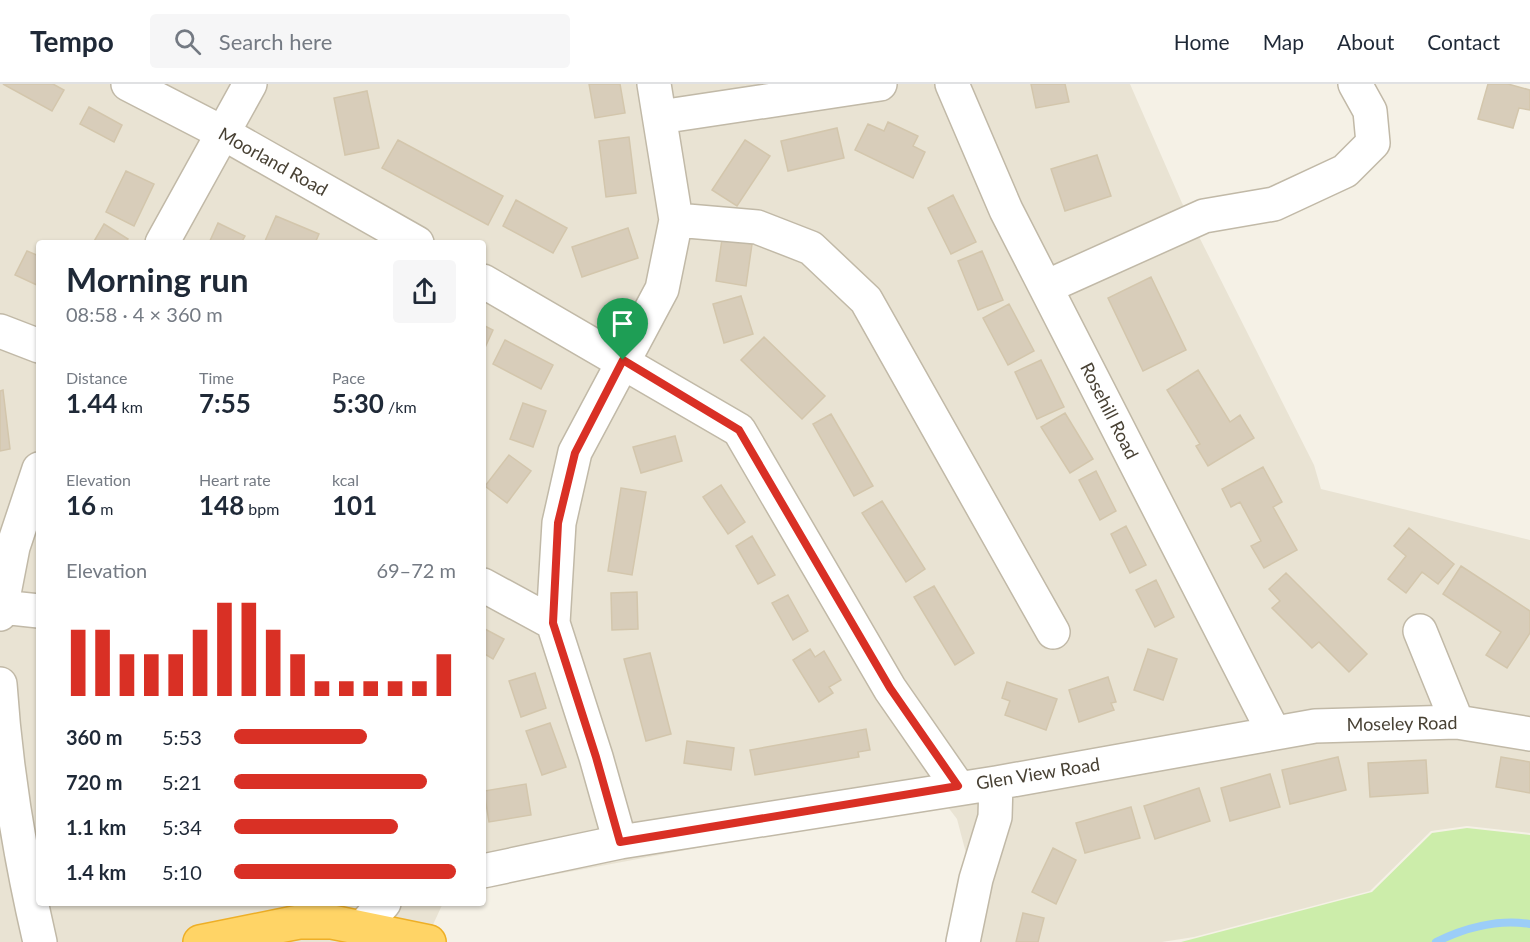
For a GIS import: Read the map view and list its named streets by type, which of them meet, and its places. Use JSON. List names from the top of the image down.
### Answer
{
  "streets": {
    "street": [
      "Moorland Road",
      "Rosehill Road",
      "Moseley Road",
      "Glen View Road"
    ]
  },
  "crossings": [
    ["Rosehill Road", "Moseley Road"],
    ["Rosehill Road", "Glen View Road"],
    ["Moseley Road", "Glen View Road"]
  ],
  "page": {
    "header": "Tempo",
    "search": "Search here",
    "nav": [
      "Home",
      "Map",
      "About",
      "Contact"
    ],
    "heading": ["Morning run", "08:58 · 4 × 360 m"],
    "stats": [
      ["Distance", "1.44 km"],
      ["Time", "7:55"],
      ["Pace", "5:30 /km"],
      ["Elevation", "16 m"],
      ["Heart rate", "148 bpm"],
      ["kcal", "101"]
    ],
    "chart": ["Elevation", "69–72 m"],
    "list": [
      {
        "name": "360 m",
        "note": "5:53"
      },
      {
        "name": "720 m",
        "note": "5:21"
      },
      {
        "name": "1.1 km",
        "note": "5:34"
      },
      {
        "name": "1.4 km",
        "note": "5:10"
      }
    ]
  }
}
